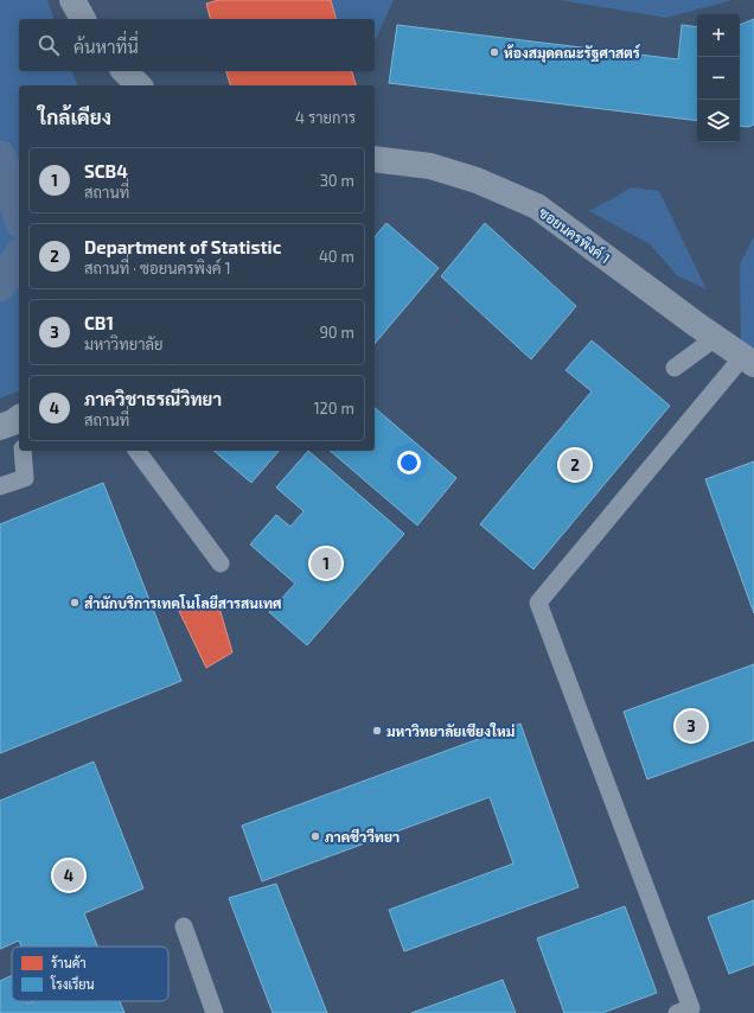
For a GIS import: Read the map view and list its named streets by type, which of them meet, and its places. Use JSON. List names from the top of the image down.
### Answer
{
  "streets": {
    "street": ["ซอยนครพิงค์ 1"]
  },
  "places": [
    "ห้องสมุดคณะรัฐศาสตร์",
    "สำนักบริการเทคโนโลยีสารสนเทศ",
    "มหาวิทยาลัยเชียงใหม่",
    "ภาคชีววืทยา"
  ],
  "legend": ["ร้านค้า", "โรงเรียน"],
  "page": {
    "map_buttons": ["+", "−"],
    "search": "ค้นหาที่นี่",
    "heading": ["ใกล้เคียง", "4 รายการ"],
    "list": [
      {
        "mark": "1",
        "name": "SCB4",
        "note": "สถานที่",
        "value": "30 m"
      },
      {
        "mark": "2",
        "name": "Department of Statistic",
        "note": "สถานที่ · ซอยนครพิงค์ 1",
        "value": "40 m"
      },
      {
        "mark": "3",
        "name": "CB1",
        "note": "มหาวิทยาลัย",
        "value": "90 m"
      },
      {
        "mark": "4",
        "name": "ภาควิชาธรณีวิทยา",
        "note": "สถานที่",
        "value": "120 m"
      }
    ],
    "pins": [
      "2",
      "1",
      "3",
      "4"
    ]
  }
}
